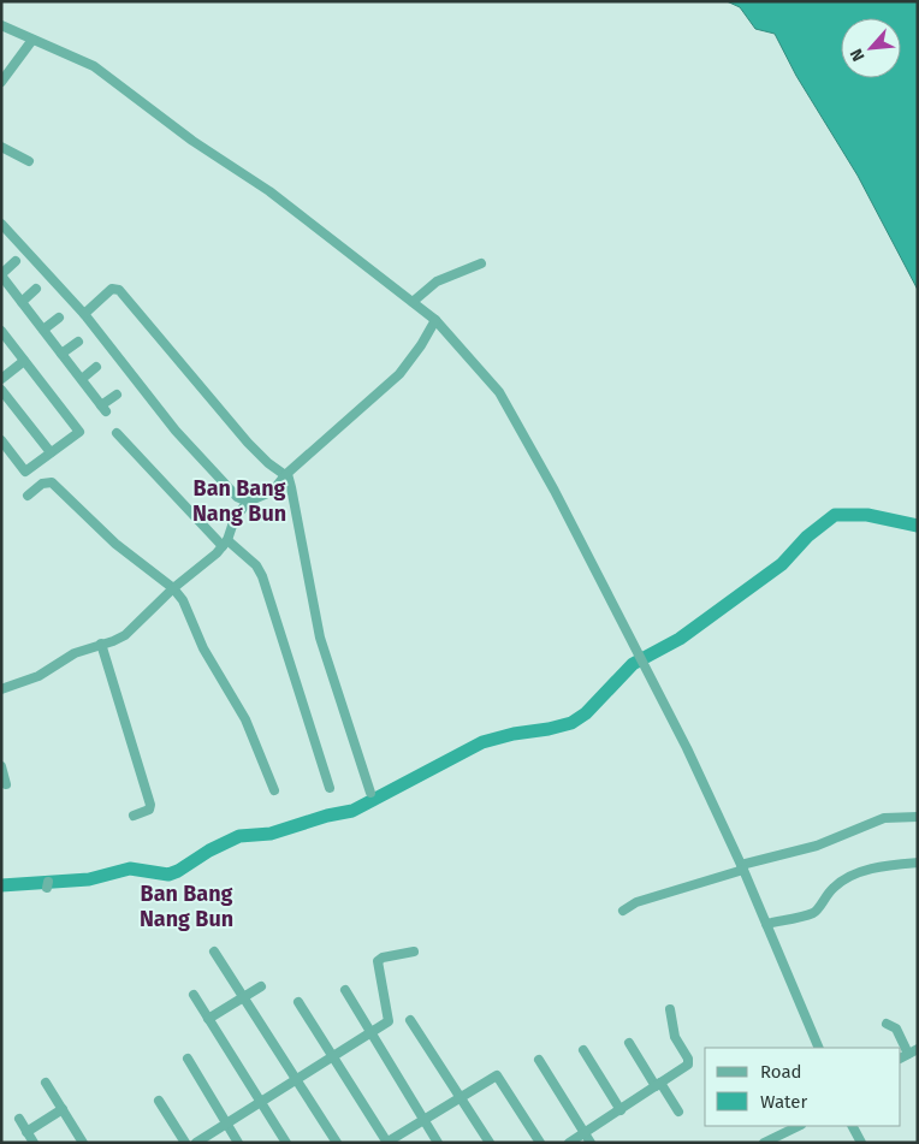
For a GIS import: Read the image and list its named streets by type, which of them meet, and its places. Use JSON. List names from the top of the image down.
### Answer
{
  "districts": ["Ban Bang Nang Bun", "Ban Bang Nang Bun"],
  "legend": ["Road", "Water"],
  "north": "bottom left"
}
